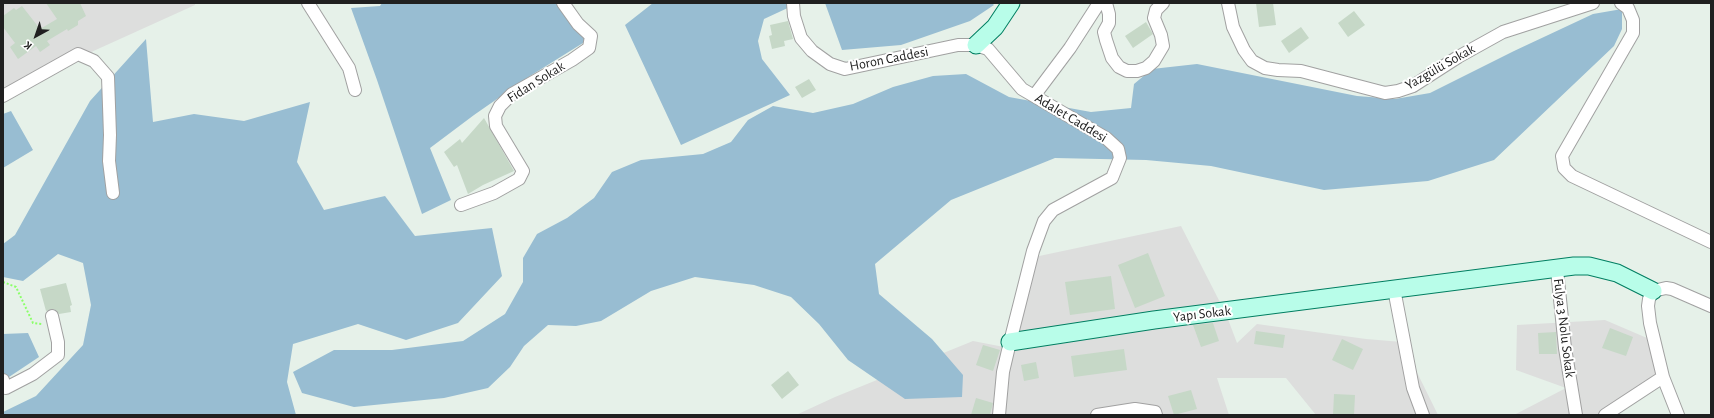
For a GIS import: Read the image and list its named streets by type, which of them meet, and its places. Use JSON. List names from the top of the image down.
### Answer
{
  "streets": {
    "street": [
      "Horon Caddesi",
      "Yazgülü Sokak",
      "Fidan Sokak",
      "Adalet Caddesi",
      "Yapı Sokak",
      "Fulya 3 Nolu Sokak"
    ]
  },
  "crossings": [
    ["Horon Caddesi", "Adalet Caddesi"],
    ["Adalet Caddesi", "Yapı Sokak"],
    ["Yapı Sokak", "Fulya 3 Nolu Sokak"]
  ],
  "north": "bottom left"
}
